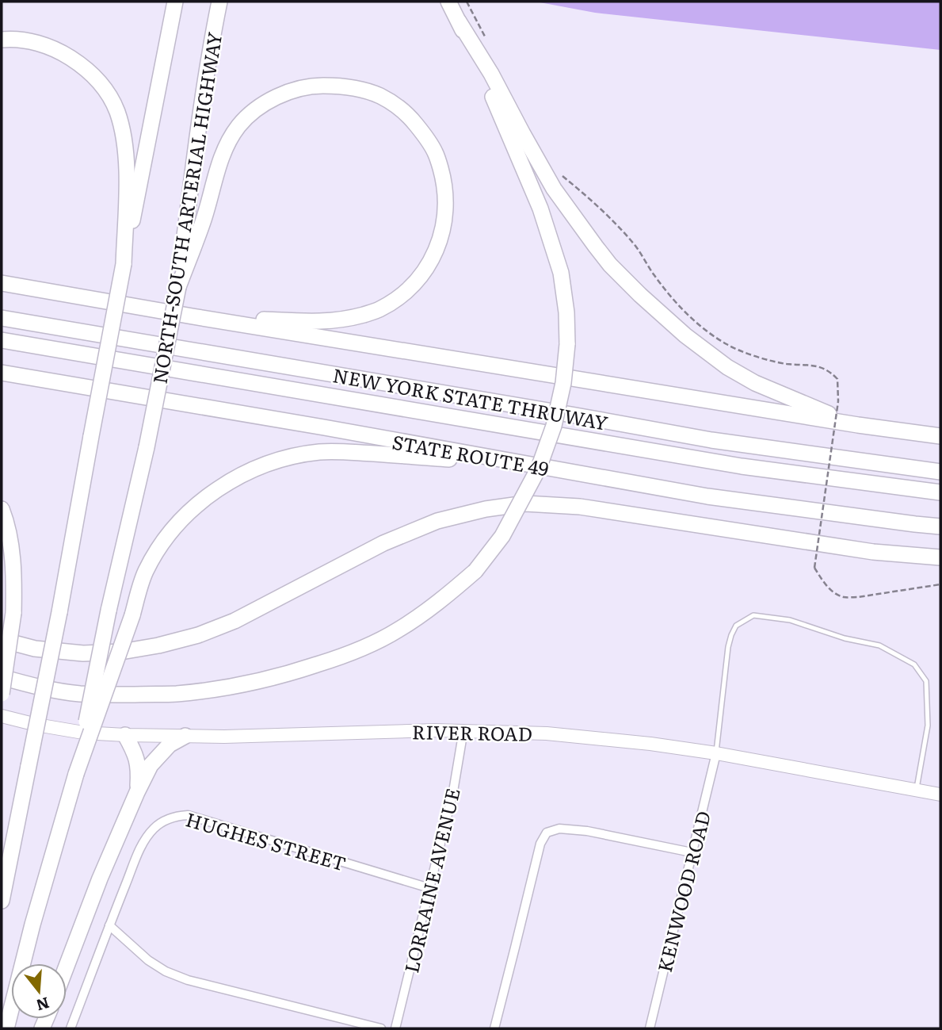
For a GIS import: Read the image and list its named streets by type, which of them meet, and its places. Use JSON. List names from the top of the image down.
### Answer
{
  "streets": {
    "highway": ["NORTH-SOUTH ARTERIAL HIGHWAY", "NEW YORK STATE THRUWAY", "STATE ROUTE 49"],
    "main road": ["RIVER ROAD"],
    "street": ["HUGHES STREET", "LORRAINE AVENUE", "KENWOOD ROAD"]
  },
  "crossings": [
    ["RIVER ROAD", "LORRAINE AVENUE"],
    ["RIVER ROAD", "KENWOOD ROAD"],
    ["HUGHES STREET", "LORRAINE AVENUE"]
  ],
  "north": "bottom"
}
